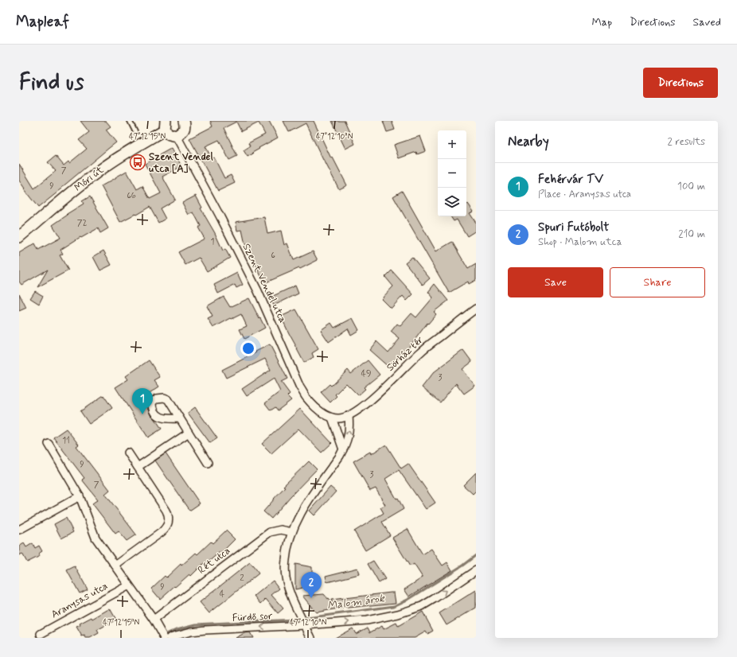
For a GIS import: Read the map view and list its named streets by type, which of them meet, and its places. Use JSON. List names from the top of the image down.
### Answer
{
  "streets": {
    "main road": ["Móri út"],
    "street": [
      "Szent Vendel utca",
      "Sörház tér",
      "Rét utca",
      "Aranysas utca",
      "Fürdő sor"
    ]
  },
  "water": ["Malom árok"],
  "places": {
    "bus stop": ["Szent Vendel utca [A]"]
  },
  "house_numbers": [
    "7",
    "9",
    "66",
    "72",
    "1",
    "6",
    "49",
    "3",
    "11",
    "9",
    "3",
    "7",
    "2",
    "9",
    "4"
  ],
  "page": {
    "header": "Mapleaf",
    "nav": ["Map", "Directions", "Saved"],
    "buttons": [
      "Directions",
      ["Save", "Share"]
    ],
    "title": "Find us",
    "heading": ["Nearby", "2 results"],
    "map_buttons": ["+", "−"],
    "list": [
      {
        "mark": "1",
        "name": "Fehérvár TV",
        "note": "Place · Aranysas utca",
        "value": "100 m"
      },
      {
        "mark": "2",
        "name": "Spuri Futóbolt",
        "note": "Shop · Malom utca",
        "value": "210 m"
      }
    ],
    "pins": ["1", "2"]
  },
  "coordinates": ["47°12'15\"N", "47°12'10\"N"]
}
